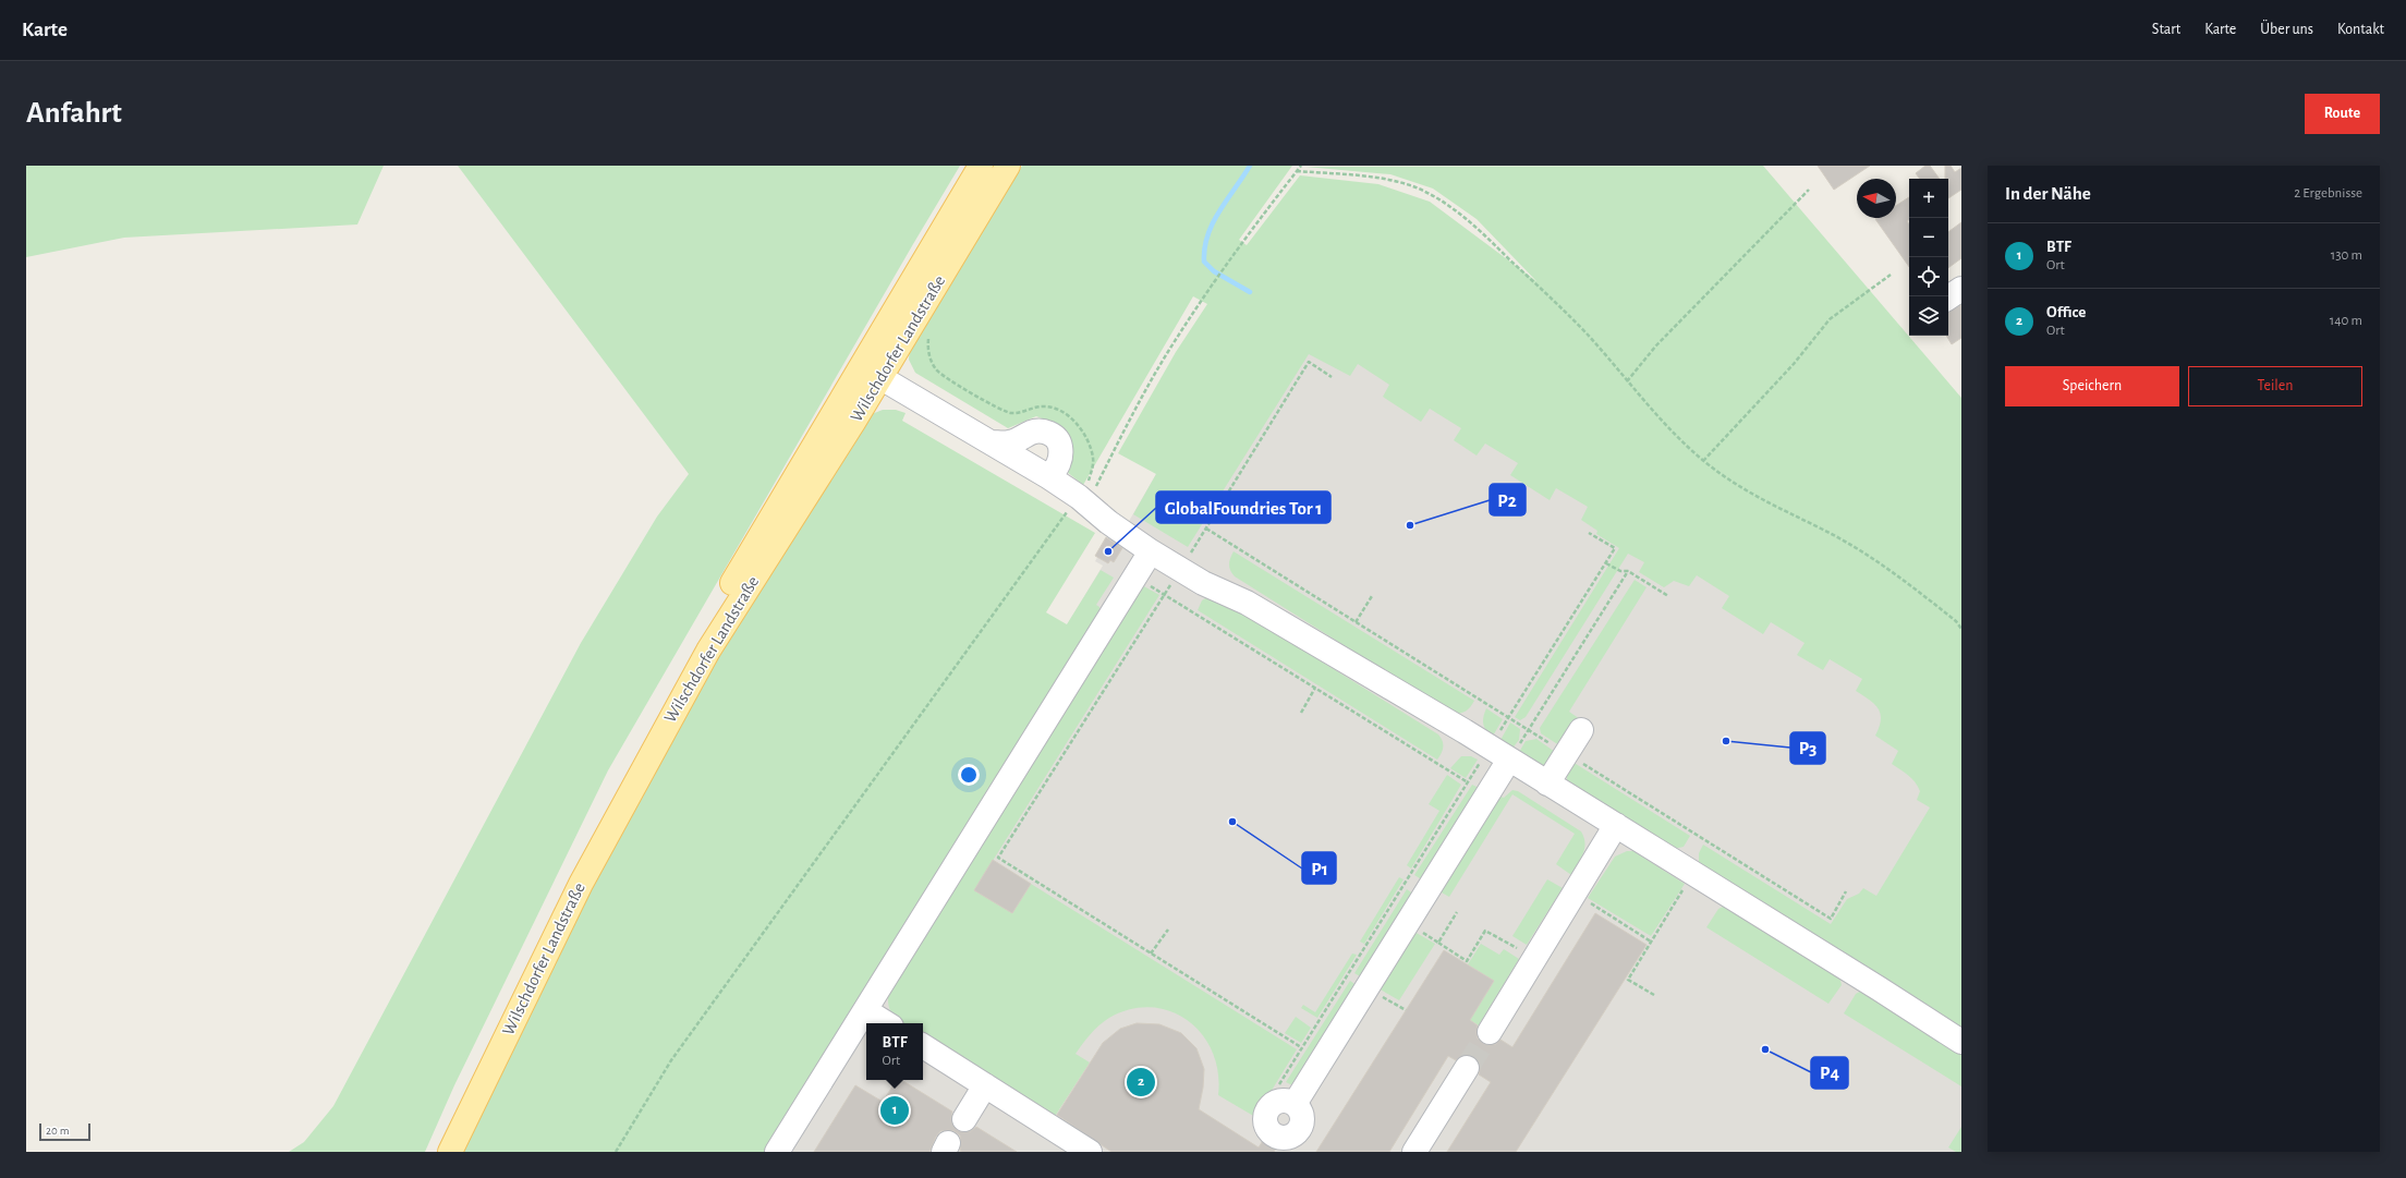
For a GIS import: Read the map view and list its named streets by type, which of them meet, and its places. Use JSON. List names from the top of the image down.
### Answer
{
  "streets": {
    "main road": ["Wilschdorfer Landstraße"]
  },
  "places": [
    "P2",
    "GlobalFoundries Tor 1",
    "P3",
    "P1",
    "P4"
  ],
  "scale_bar": "20 m",
  "north": "left",
  "page": {
    "header": "Karte",
    "nav": [
      "Start",
      "Karte",
      "Über uns",
      "Kontakt"
    ],
    "buttons": [
      "Route",
      ["Speichern", "Teilen"]
    ],
    "title": "Anfahrt",
    "heading": ["In der Nähe", "2 Ergebnisse"],
    "map_buttons": ["+", "−"],
    "list": [
      {
        "mark": "1",
        "name": "BTF",
        "note": "Ort",
        "value": "130 m"
      },
      {
        "mark": "2",
        "name": "Office",
        "note": "Ort",
        "value": "140 m"
      }
    ],
    "popup": ["BTF", "Ort"],
    "pins": ["2", "1"],
    "scale": "20 m"
  }
}
